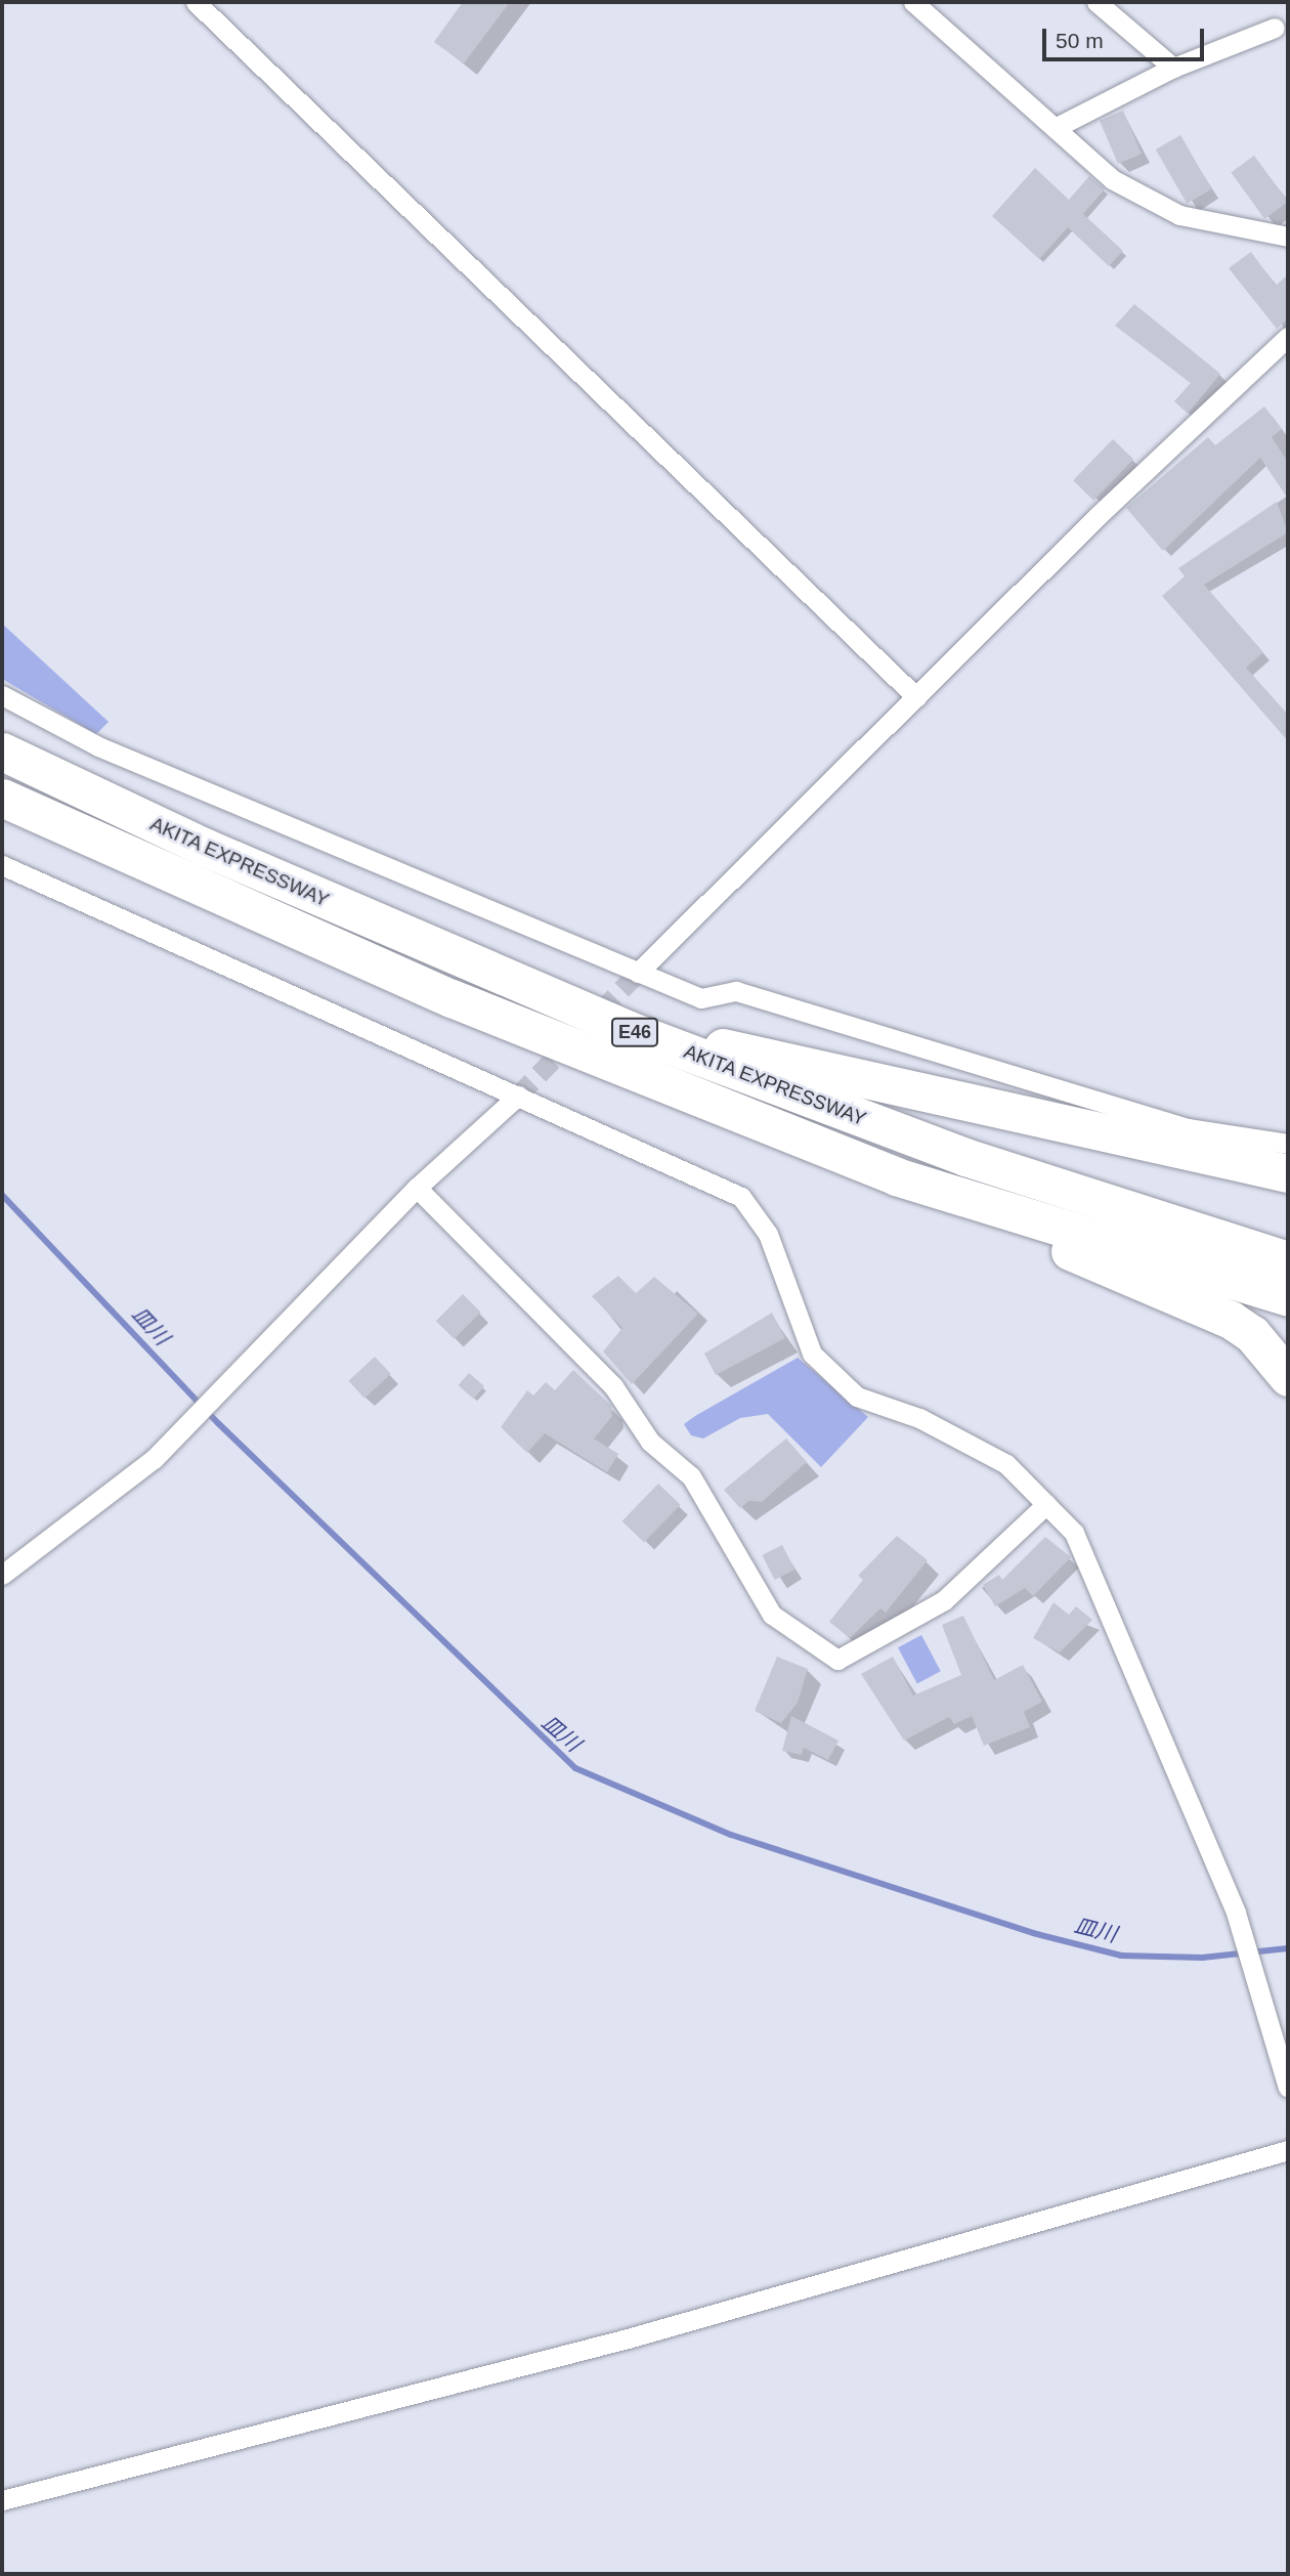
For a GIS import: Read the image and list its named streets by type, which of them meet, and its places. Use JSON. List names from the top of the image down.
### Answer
{
  "streets": {
    "highway": ["AKITA EXPRESSWAY", "E46"]
  },
  "water": ["皿川"],
  "scale_bar": "50 m"
}
